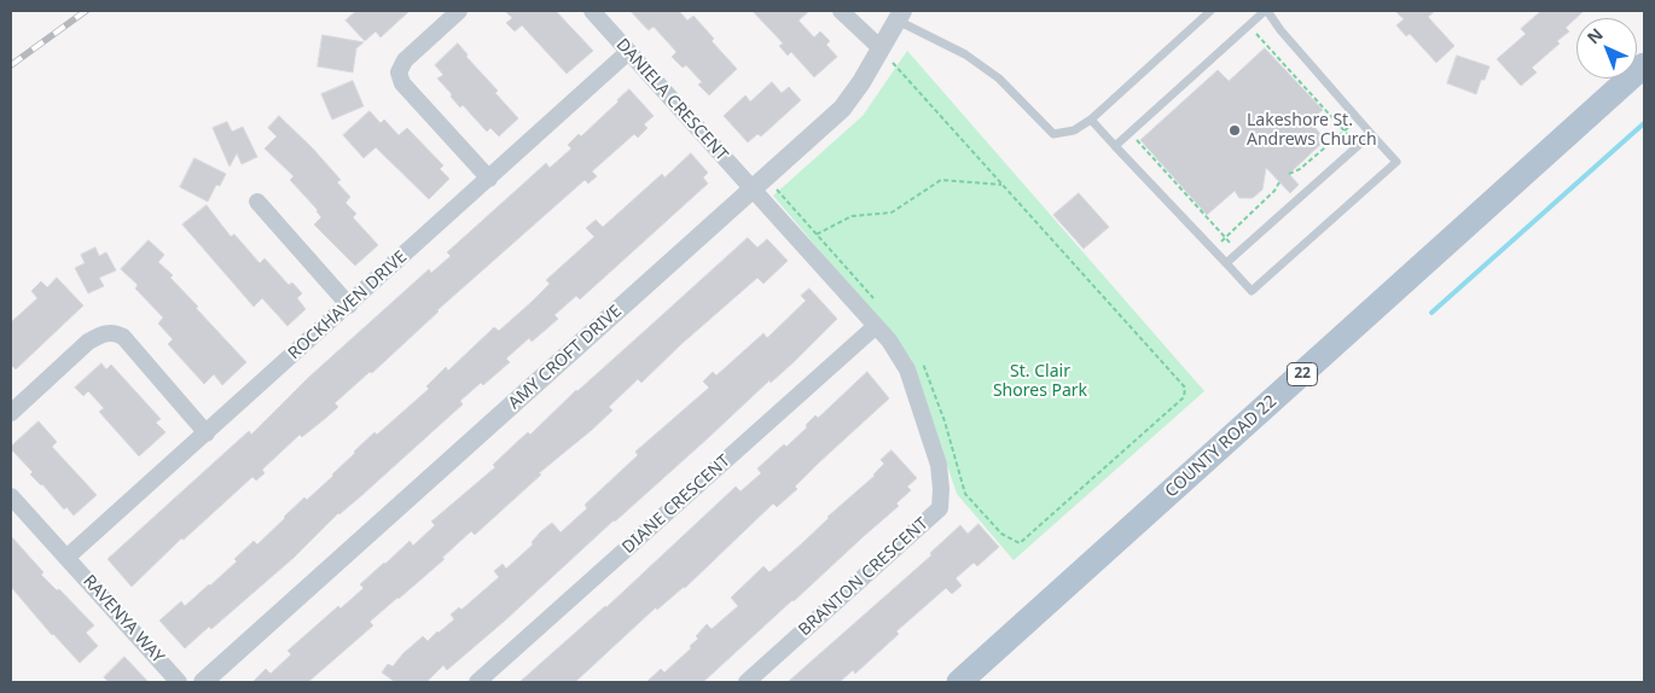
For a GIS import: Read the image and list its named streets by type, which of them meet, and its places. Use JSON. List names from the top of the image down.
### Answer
{
  "streets": {
    "main road": ["22", "COUNTY ROAD 22"],
    "street": [
      "DANIELA CRESCENT",
      "ROCKHAVEN DRIVE",
      "AMY CROFT DRIVE",
      "DIANE CRESCENT",
      "BRANTON CRESCENT",
      "RAVENYA WAY"
    ]
  },
  "crossings": [
    ["DANIELA CRESCENT", "ROCKHAVEN DRIVE"],
    ["DANIELA CRESCENT", "AMY CROFT DRIVE"],
    ["DANIELA CRESCENT", "BRANTON CRESCENT"],
    ["ROCKHAVEN DRIVE", "RAVENYA WAY"],
    ["AMY CROFT DRIVE", "BRANTON CRESCENT"],
    ["DIANE CRESCENT", "BRANTON CRESCENT"]
  ],
  "parks": ["St. Clair Shores Park"],
  "places": ["Lakeshore St. Andrews Church"],
  "north": "top left"
}
